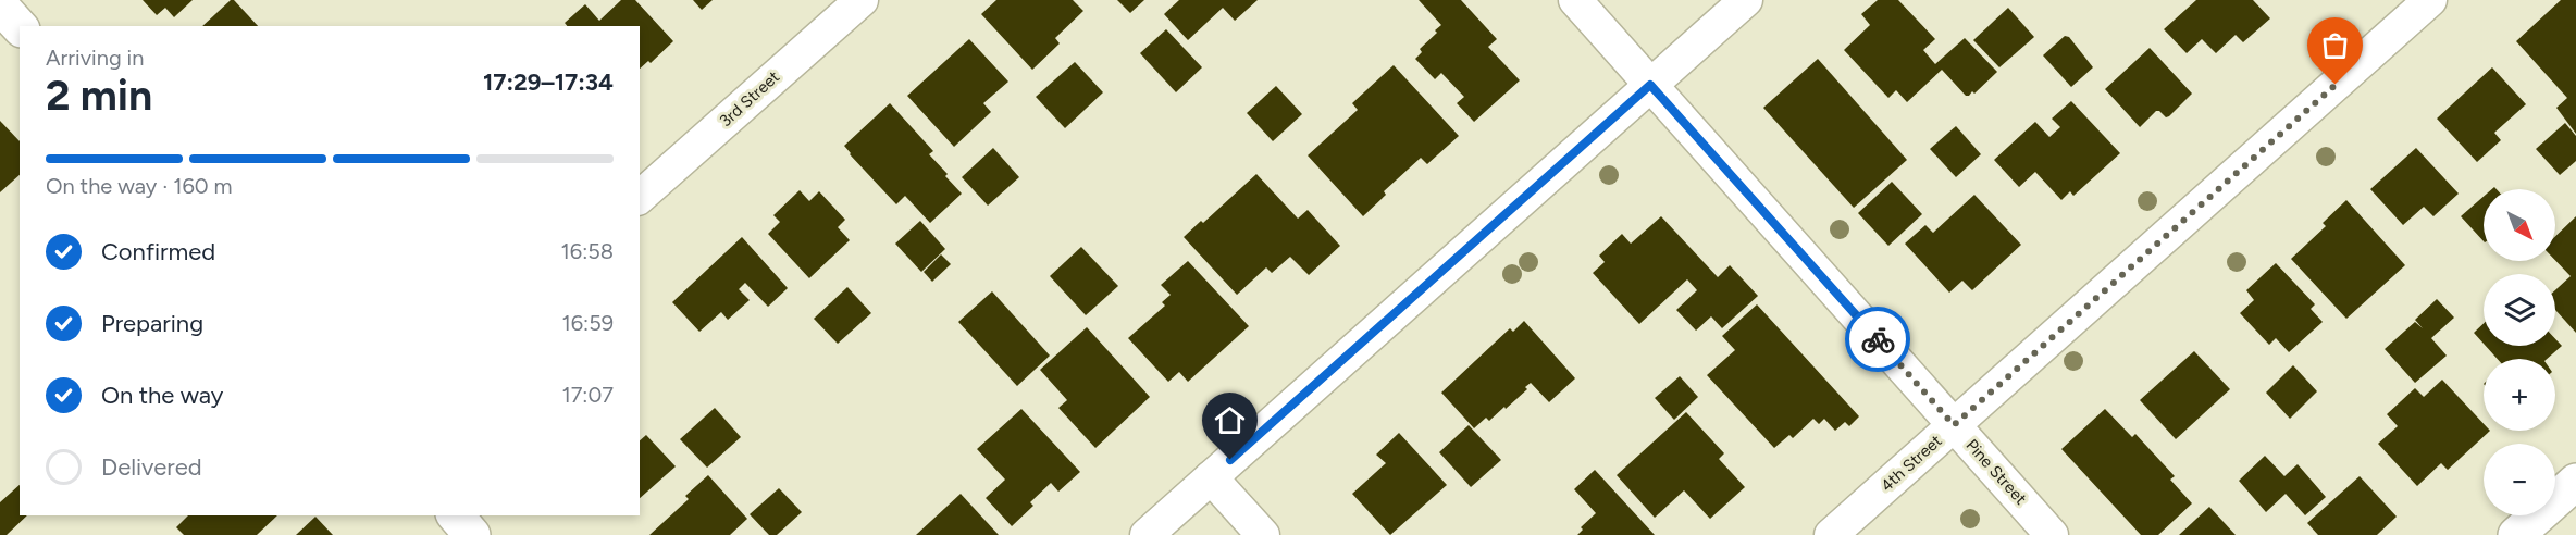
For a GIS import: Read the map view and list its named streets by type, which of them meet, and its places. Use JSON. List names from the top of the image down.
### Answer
{
  "streets": {
    "street": ["3rd Street", "4th Street", "Pine Street"]
  },
  "crossings": [
    ["4th Street", "Pine Street"]
  ],
  "north": "bottom right",
  "page": {
    "heading": ["2 min", "Arriving in", "17:29–17:34"],
    "bar": "On the way · 160 m",
    "map_buttons": ["+", "−"],
    "list": [
      ["Confirmed", "16:58"],
      ["Preparing", "16:59"],
      ["On the way", "17:07"],
      "Delivered"
    ]
  }
}
